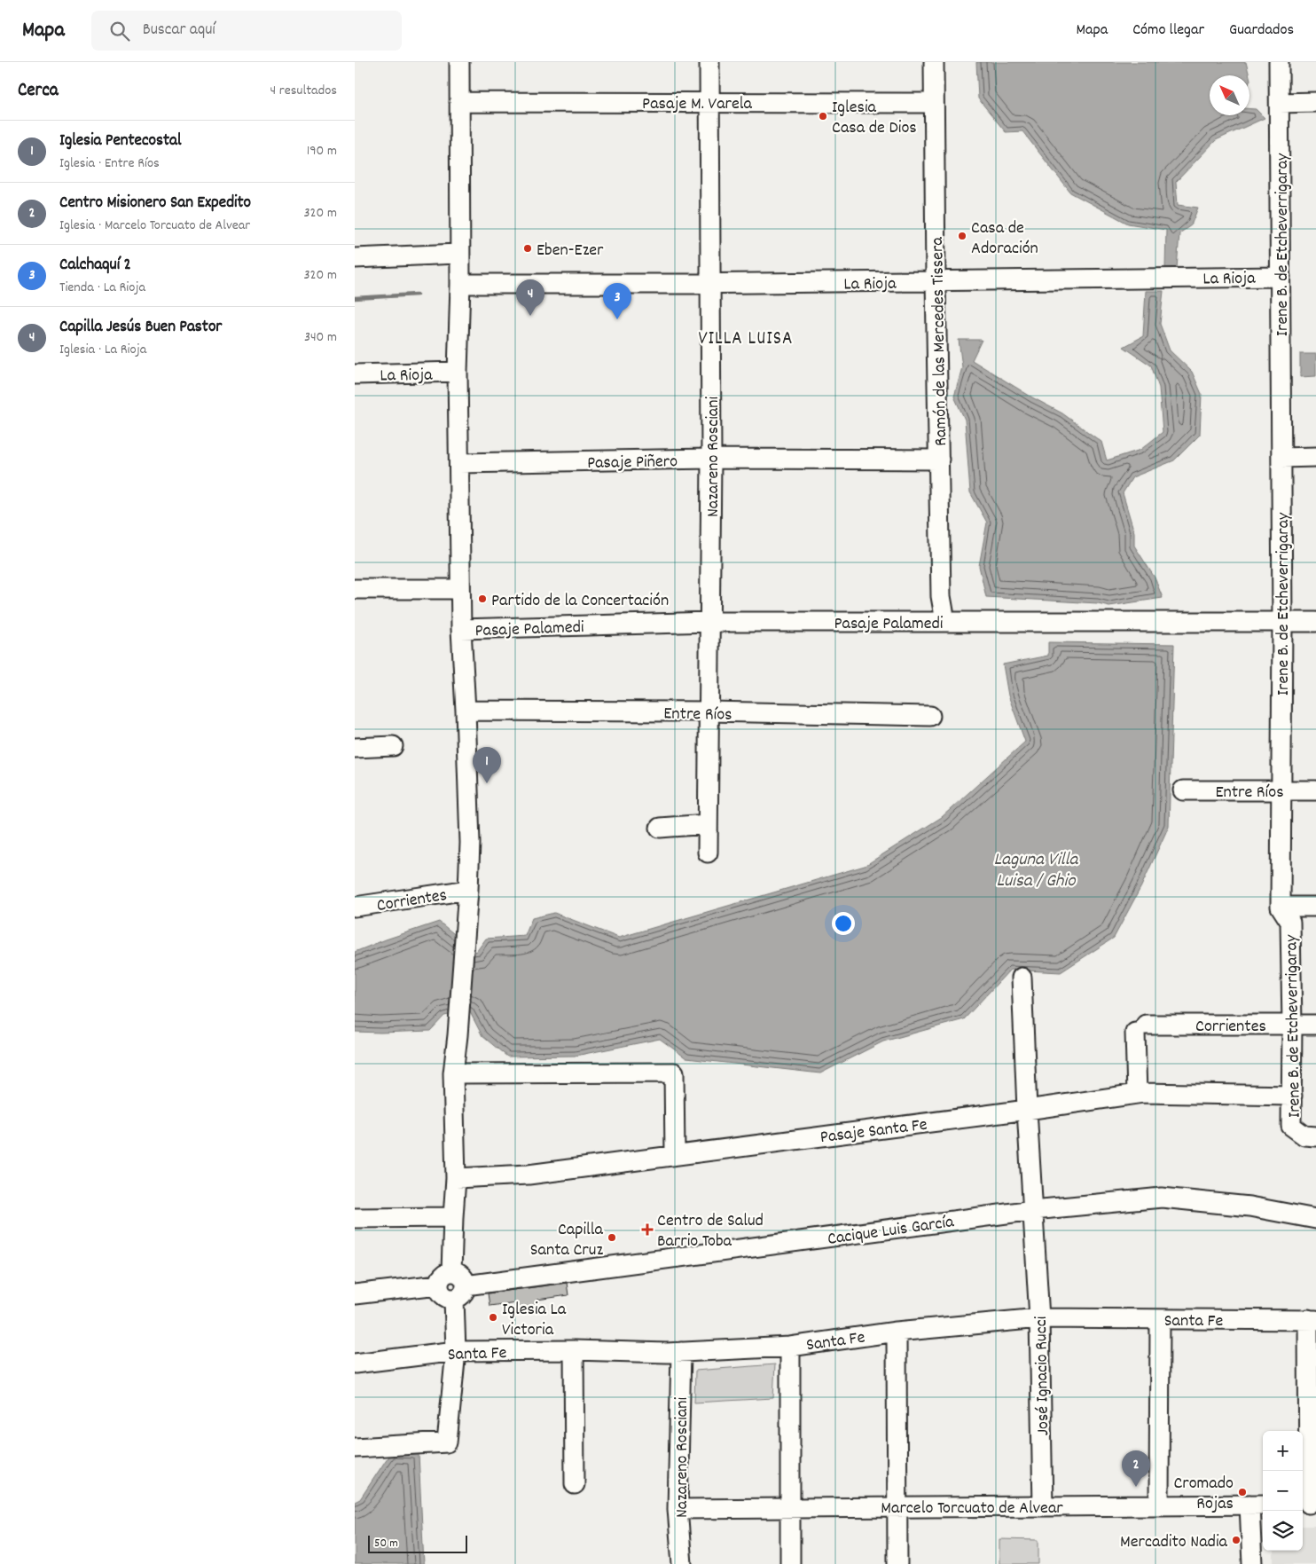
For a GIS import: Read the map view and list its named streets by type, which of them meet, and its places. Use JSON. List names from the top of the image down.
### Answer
{
  "streets": {
    "street": [
      "Pasaje M. Varela",
      "Irene B. de Etcheverrigaray",
      "La Rioja",
      "Ramón de las Mercedes Tissera",
      "Nazareno Rosciani",
      "Pasaje Piñero",
      "Pasaje Palamedi",
      "Entre Ríos",
      "Corrientes",
      "Pasaje Santa Fe",
      "Cacique Luis García",
      "Santa Fe",
      "José Ignacio Rucci",
      "Marcelo Torcuato de Alvear"
    ]
  },
  "crossings": [
    ["Pasaje M. Varela", "Ramón de las Mercedes Tissera"],
    ["Pasaje M. Varela", "Nazareno Rosciani"],
    ["Irene B. de Etcheverrigaray", "La Rioja"],
    ["Irene B. de Etcheverrigaray", "Pasaje Palamedi"],
    ["Irene B. de Etcheverrigaray", "Entre Ríos"],
    ["Irene B. de Etcheverrigaray", "Corrientes"],
    ["Irene B. de Etcheverrigaray", "Pasaje Santa Fe"],
    ["La Rioja", "Ramón de las Mercedes Tissera"],
    ["La Rioja", "Nazareno Rosciani"],
    ["Ramón de las Mercedes Tissera", "Pasaje Piñero"],
    ["Ramón de las Mercedes Tissera", "Pasaje Palamedi"],
    ["Nazareno Rosciani", "Pasaje Piñero"],
    ["Nazareno Rosciani", "Pasaje Palamedi"],
    ["Nazareno Rosciani", "Entre Ríos"],
    ["Nazareno Rosciani", "Santa Fe"],
    ["Nazareno Rosciani", "Marcelo Torcuato de Alvear"],
    ["Corrientes", "Pasaje Santa Fe"],
    ["Cacique Luis García", "José Ignacio Rucci"],
    ["Santa Fe", "José Ignacio Rucci"],
    ["José Ignacio Rucci", "Marcelo Torcuato de Alvear"]
  ],
  "districts": ["VILLA LUISA"],
  "water": ["Laguna Villa Luisa / Ghio"],
  "places": {
    "other": [
      "Iglesia Casa de Dios",
      "Casa de Adoración",
      "Eben-Ezer",
      "Partido de la Concertación",
      "Capilla Santa Cruz",
      "Iglesia La Victoria",
      "Cromado Rojas",
      "Mercadito Nadia"
    ],
    "health": ["Centro de Salud Barrio Toba"]
  },
  "scale_bar": "50 m",
  "north": "top left",
  "page": {
    "header": "Mapa",
    "search": "Buscar aquí",
    "nav": ["Mapa", "Cómo llegar", "Guardados"],
    "heading": ["Cerca", "4 resultados"],
    "list": [
      {
        "mark": "1",
        "name": "Iglesia Pentecostal",
        "note": "Iglesia · Entre Ríos",
        "value": "190 m"
      },
      {
        "mark": "2",
        "name": "Centro Misionero San Expedito",
        "note": "Iglesia · Marcelo Torcuato de Alvear",
        "value": "320 m"
      },
      {
        "mark": "3",
        "name": "Calchaquí 2",
        "note": "Tienda · La Rioja",
        "value": "320 m"
      },
      {
        "mark": "4",
        "name": "Capilla Jesús Buen Pastor",
        "note": "Iglesia · La Rioja",
        "value": "340 m"
      }
    ],
    "pins": [
      "4",
      "3",
      "1",
      "2"
    ],
    "map_buttons": ["+", "−"],
    "scale": "50 m"
  }
}
